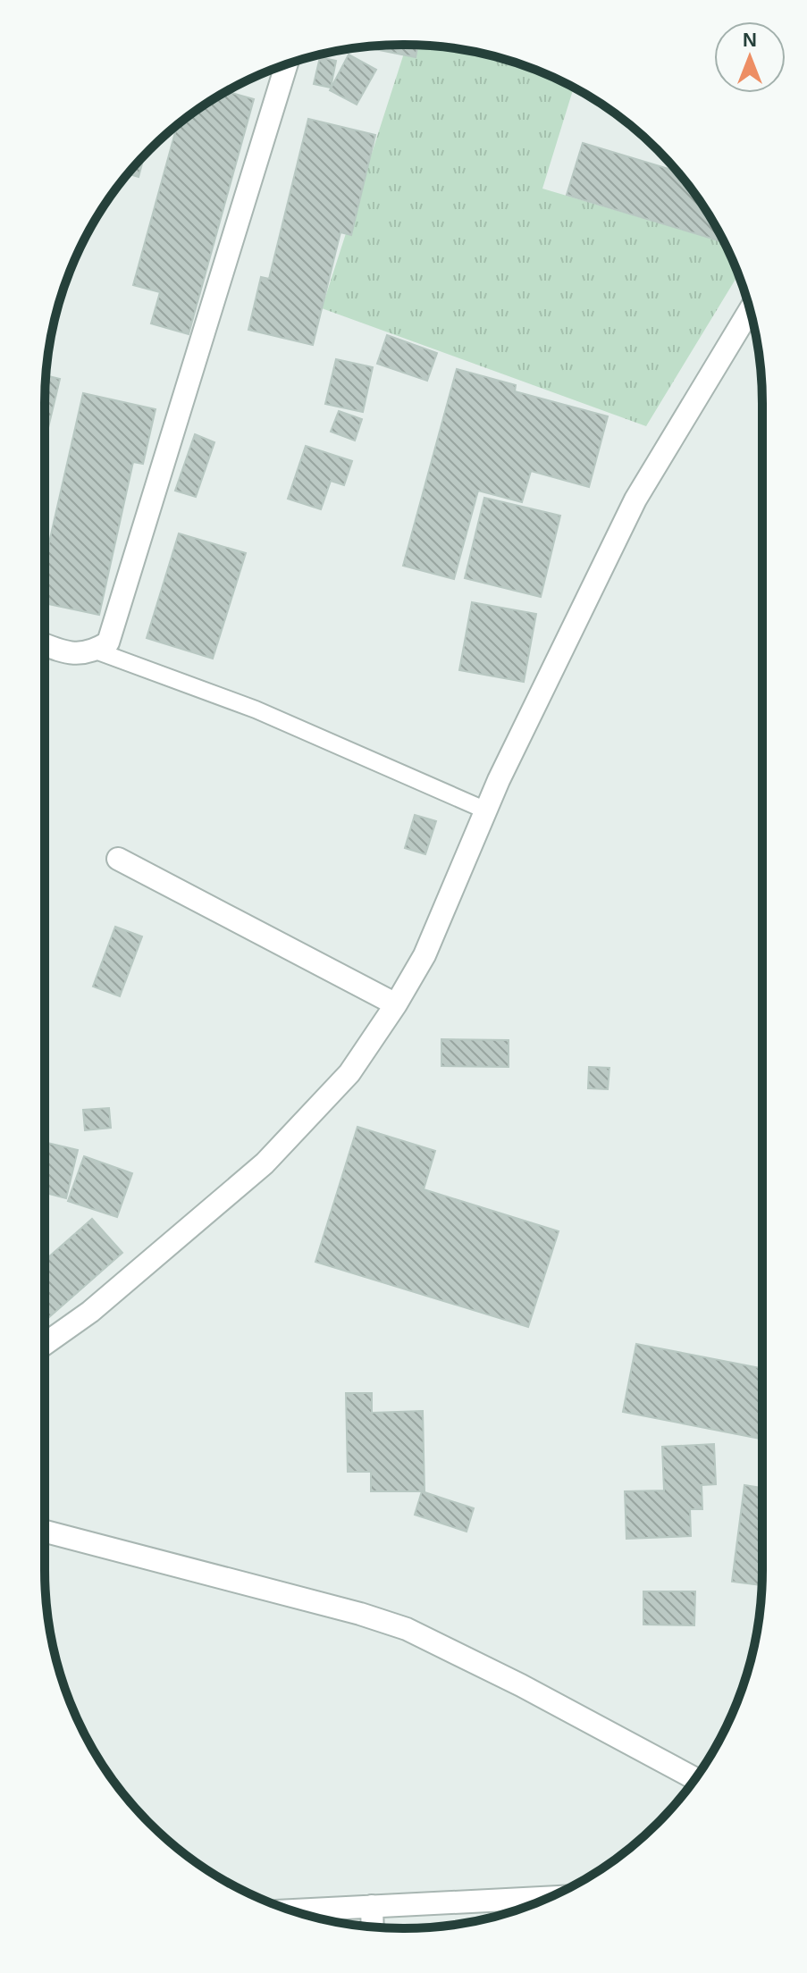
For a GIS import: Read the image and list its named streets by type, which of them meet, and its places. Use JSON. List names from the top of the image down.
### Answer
{
  "north": "top"
}
